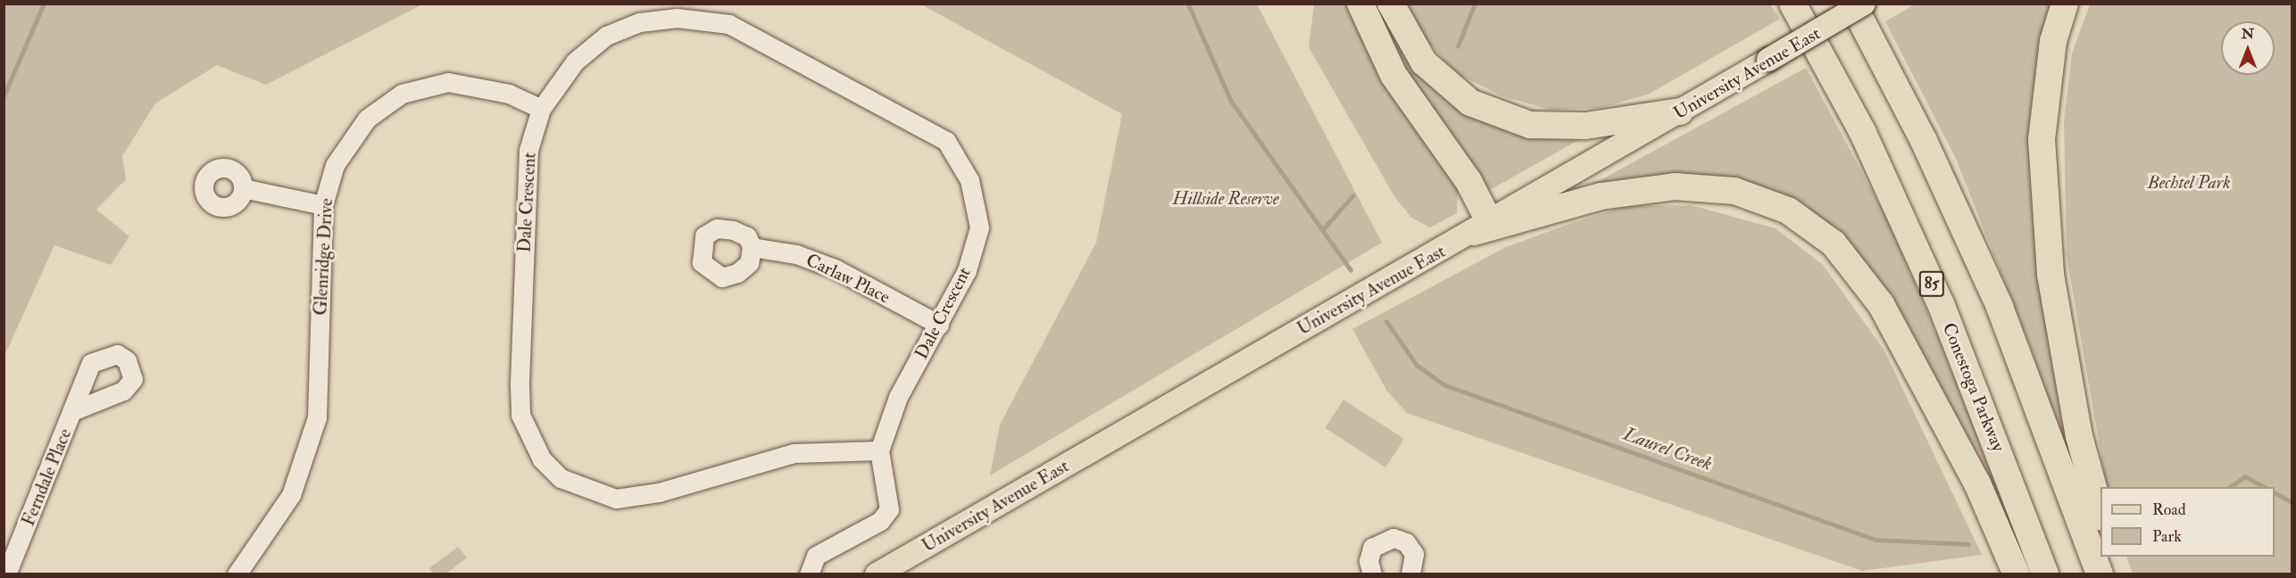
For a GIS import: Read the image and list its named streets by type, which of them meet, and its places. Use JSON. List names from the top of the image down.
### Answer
{
  "streets": {
    "highway": ["85", "Conestoga Parkway"],
    "main road": ["University Avenue East"],
    "street": [
      "Dale Crescent",
      "Glenridge Drive",
      "Carlaw Place",
      "Ferndale Place"
    ]
  },
  "crossings": [
    ["Dale Crescent", "Glenridge Drive"],
    ["Dale Crescent", "Carlaw Place"]
  ],
  "water": ["Laurel Creek"],
  "parks": ["Bechtel Park", "Hillside Reserve"],
  "legend": ["Road", "Park"],
  "north": "top"
}
